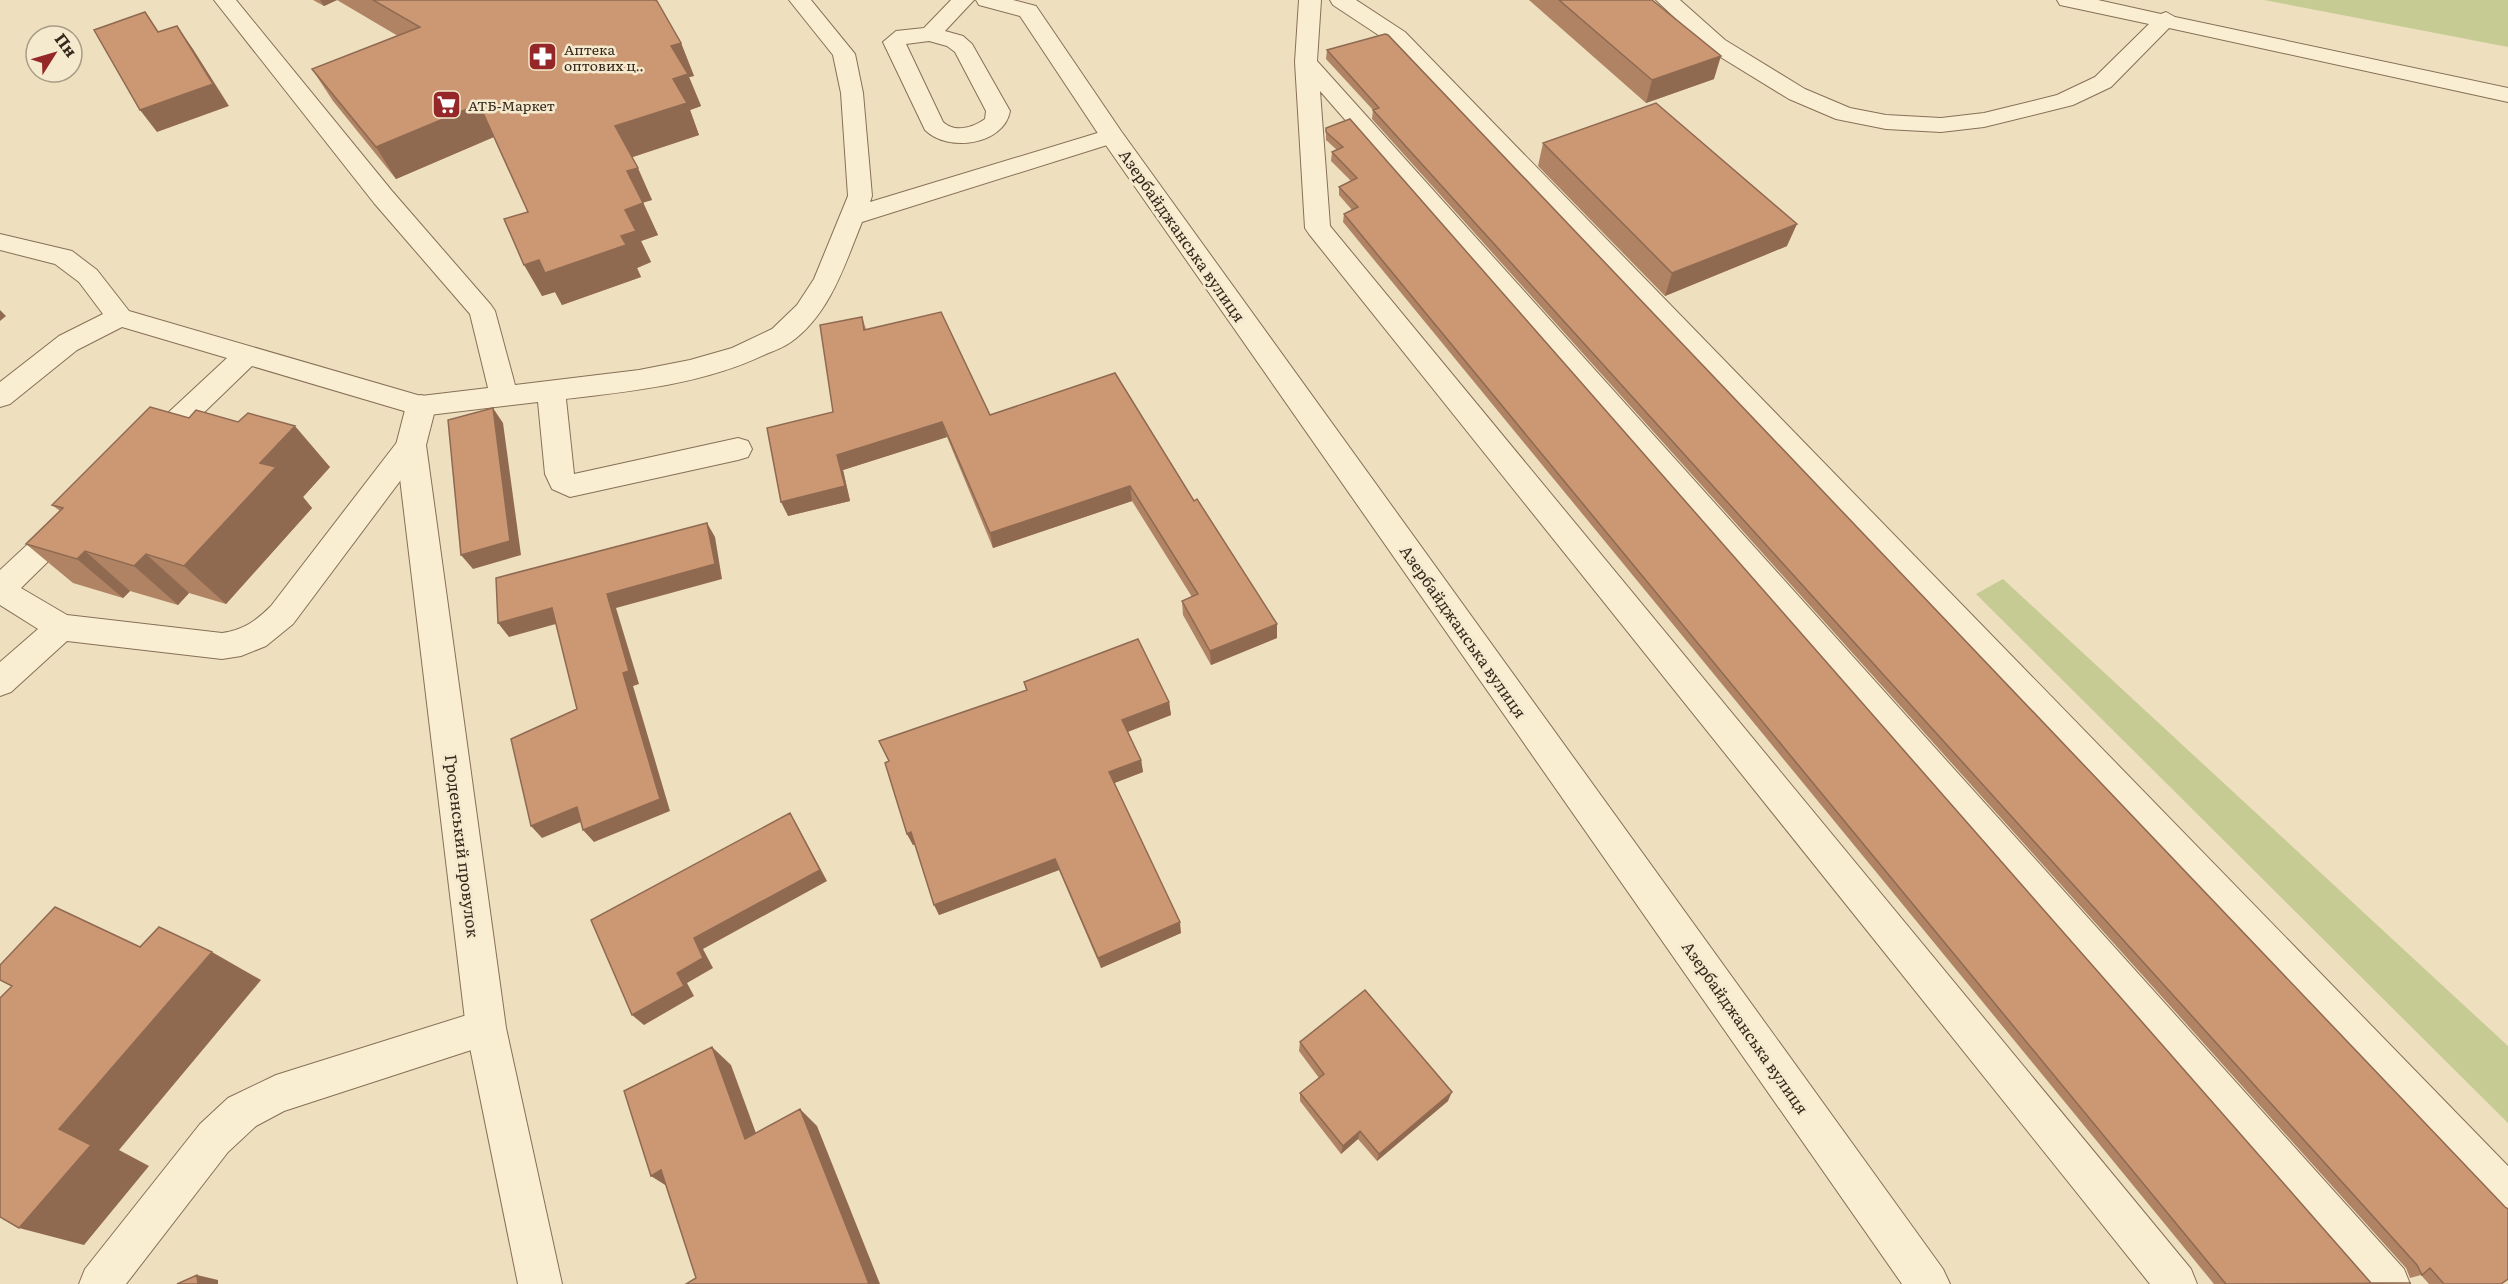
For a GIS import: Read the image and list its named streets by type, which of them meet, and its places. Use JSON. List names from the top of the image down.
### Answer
{
  "streets": {
    "street": ["Азербайджанська вулиця", "Гроденський провулок"]
  },
  "places": {
    "pharmacy": ["Аптека оптових ц‥"],
    "supermarket": ["АТБ-Маркет"]
  },
  "north": "top right"
}
